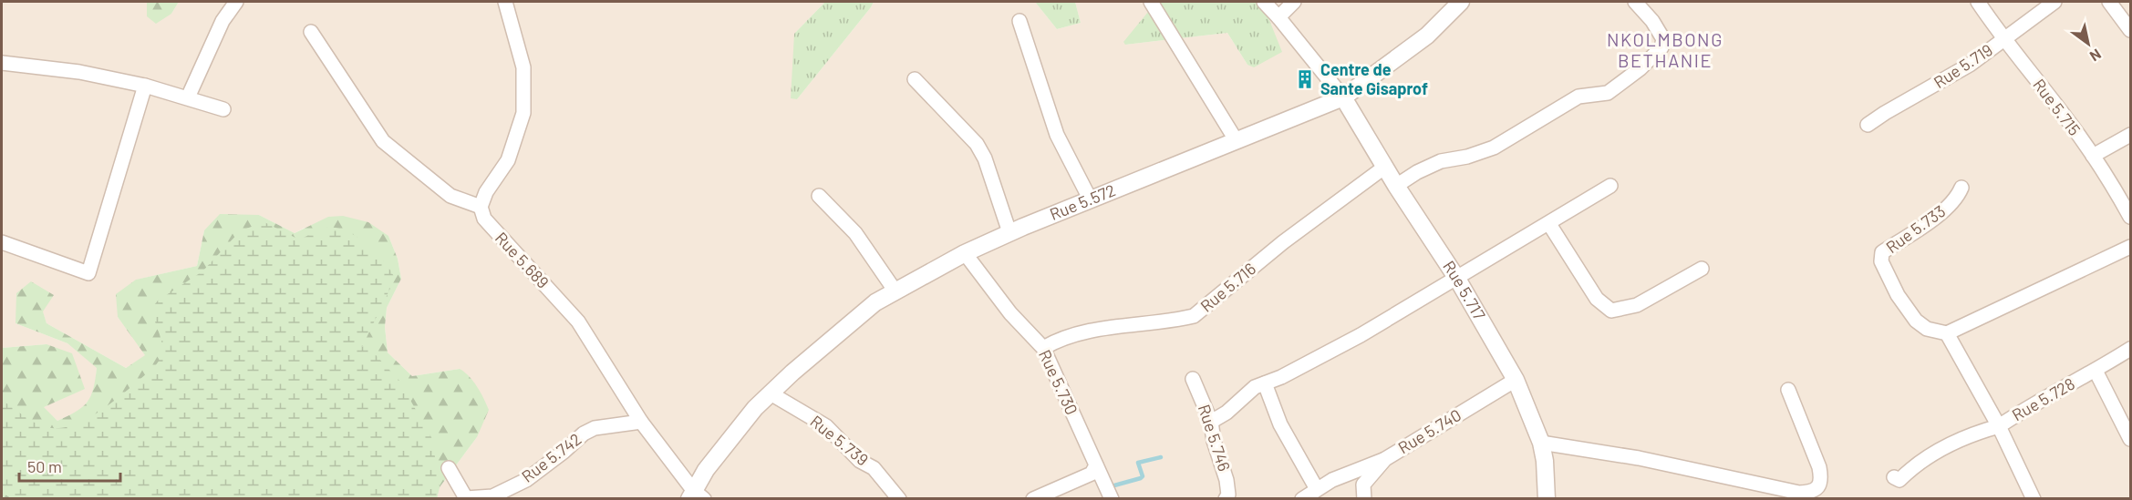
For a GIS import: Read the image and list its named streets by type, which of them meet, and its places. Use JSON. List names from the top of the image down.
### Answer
{
  "streets": {
    "street": [
      "Rue 5.719",
      "Rue 5.715",
      "Rue 5.572",
      "Rue 5.733",
      "Rue 5.689",
      "Rue 5.716",
      "Rue 5.717",
      "Rue 5.730",
      "Rue 5.728",
      "Rue 5.740",
      "Rue 5.746",
      "Rue 5.739",
      "Rue 5.742"
    ]
  },
  "crossings": [
    ["Rue 5.719", "Rue 5.715"],
    ["Rue 5.572", "Rue 5.689"],
    ["Rue 5.572", "Rue 5.717"],
    ["Rue 5.572", "Rue 5.730"],
    ["Rue 5.572", "Rue 5.739"],
    ["Rue 5.689", "Rue 5.742"],
    ["Rue 5.716", "Rue 5.717"],
    ["Rue 5.716", "Rue 5.730"],
    ["Rue 5.717", "Rue 5.740"]
  ],
  "districts": ["NKOLMBONG BETHANIE"],
  "places": {
    "building": ["Centre de Sante Gisaprof"]
  },
  "scale_bar": "50 m",
  "north": "bottom right"
}
